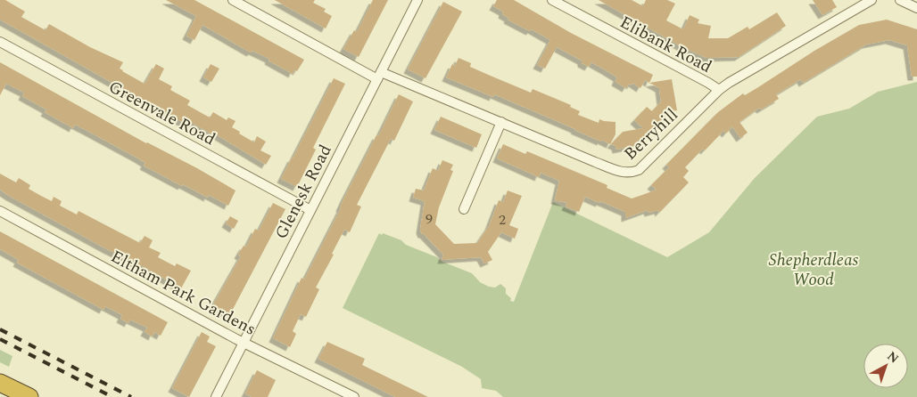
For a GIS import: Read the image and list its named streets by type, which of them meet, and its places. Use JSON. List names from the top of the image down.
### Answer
{
  "streets": {
    "street": [
      "Elibank Road",
      "Greenvale Road",
      "Berryhill",
      "Glenesk Road",
      "Eltham Park Gardens"
    ]
  },
  "crossings": [
    ["Elibank Road", "Berryhill"],
    ["Greenvale Road", "Glenesk Road"],
    ["Berryhill", "Glenesk Road"],
    ["Glenesk Road", "Eltham Park Gardens"]
  ],
  "parks": ["Shepherdleas Wood"],
  "house_numbers": ["9", "2"],
  "north": "top right"
}
